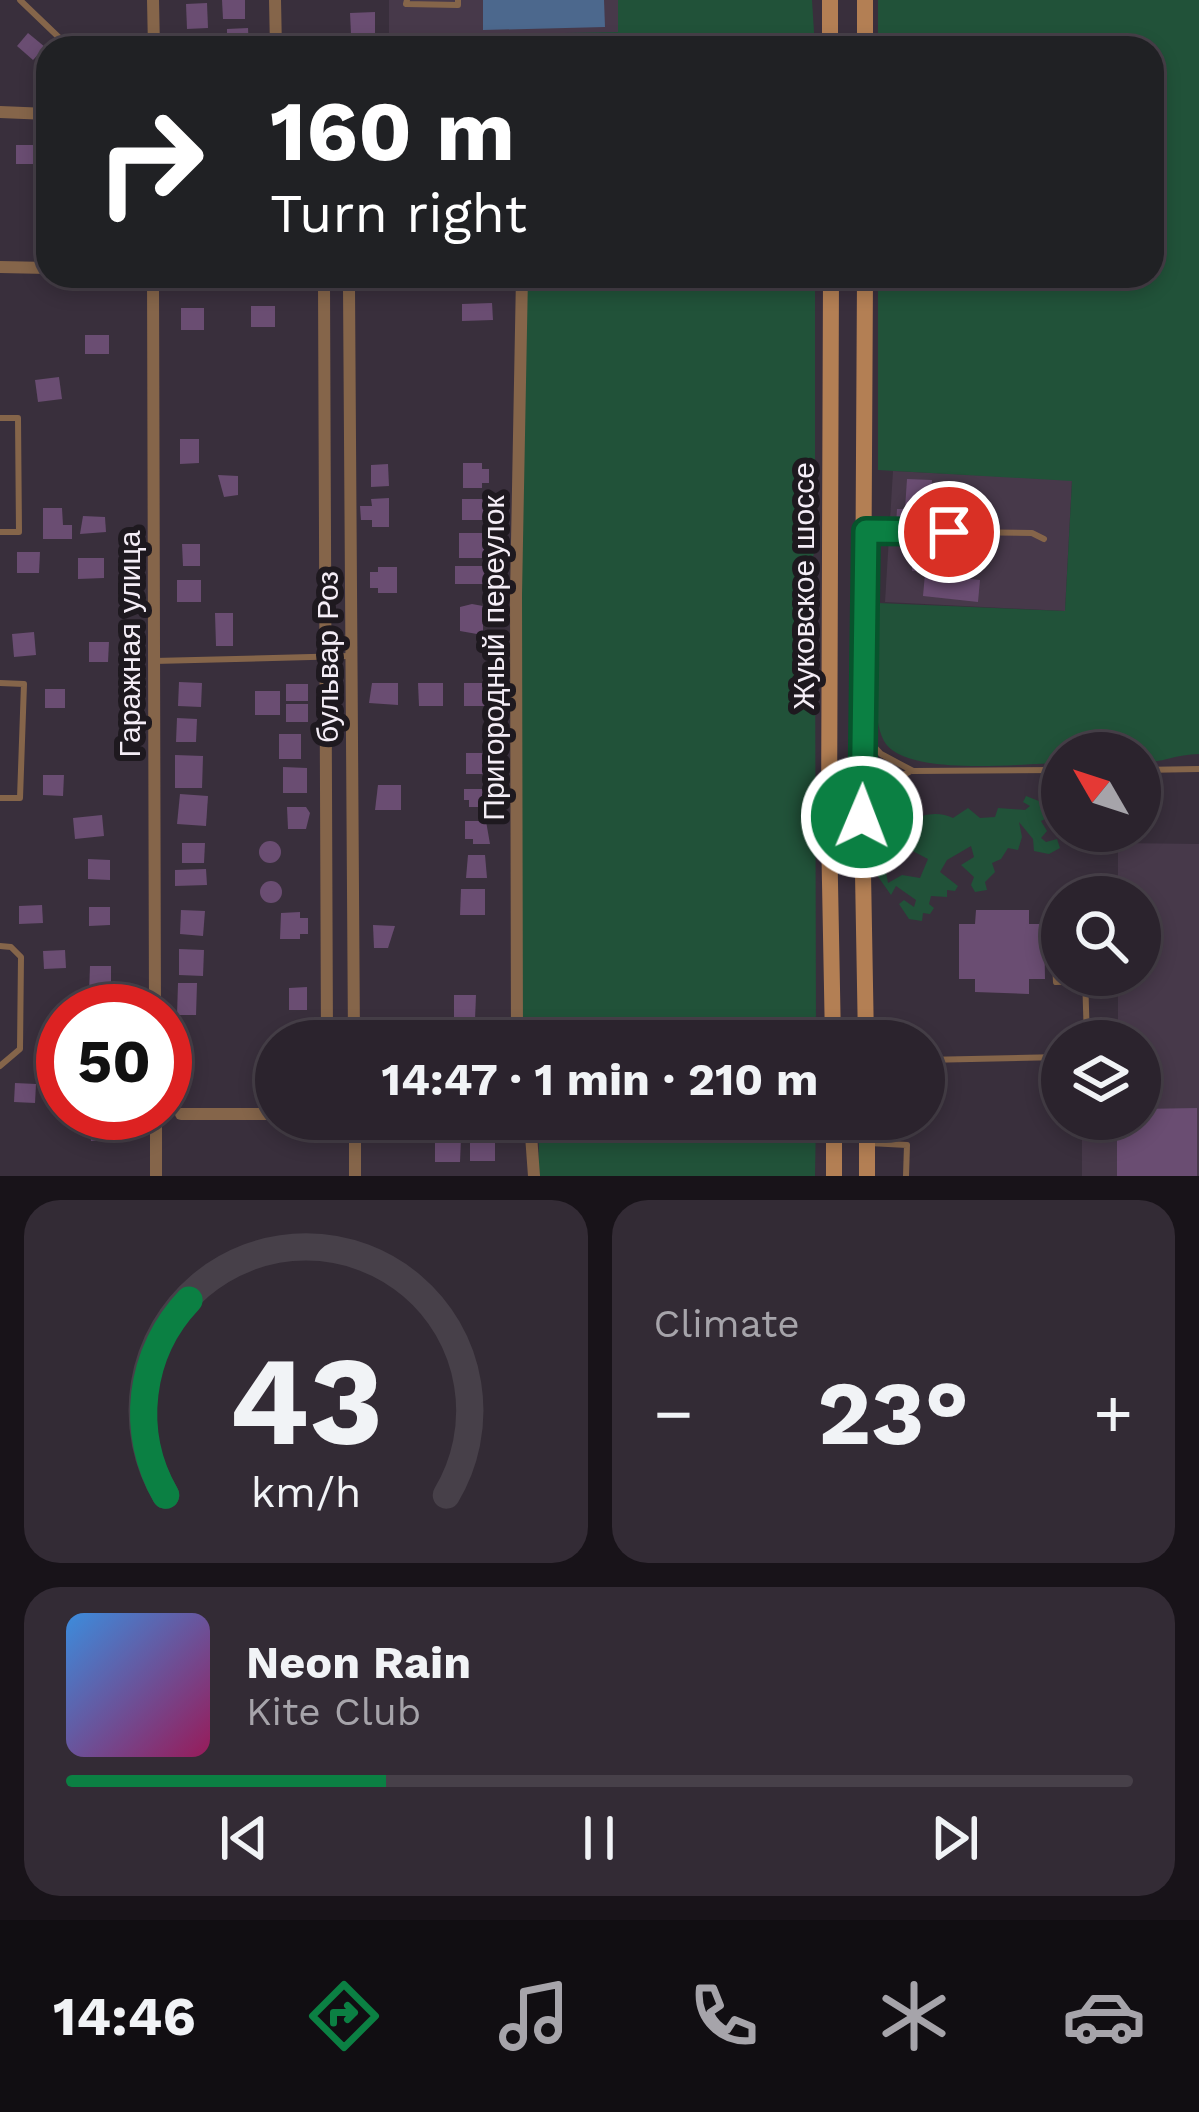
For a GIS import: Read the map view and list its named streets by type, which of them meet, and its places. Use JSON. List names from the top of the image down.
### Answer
{
  "streets": {
    "main road": ["Жуковское шоссе"],
    "street": ["Гаражная улица", "бульвар Роз", "Пригородный переулок"]
  },
  "north": "top left",
  "page": {
    "turn": ["160 m", "Turn right"],
    "limit": "50",
    "trip": "14:47 · 1 min · 210 m",
    "tile": "Climate",
    "heat": ["−", "23°", "+"],
    "song": ["Neon Rain", "Kite Club"],
    "tabs": "14:46",
    "gauge": ["43", "km/h"]
  }
}
